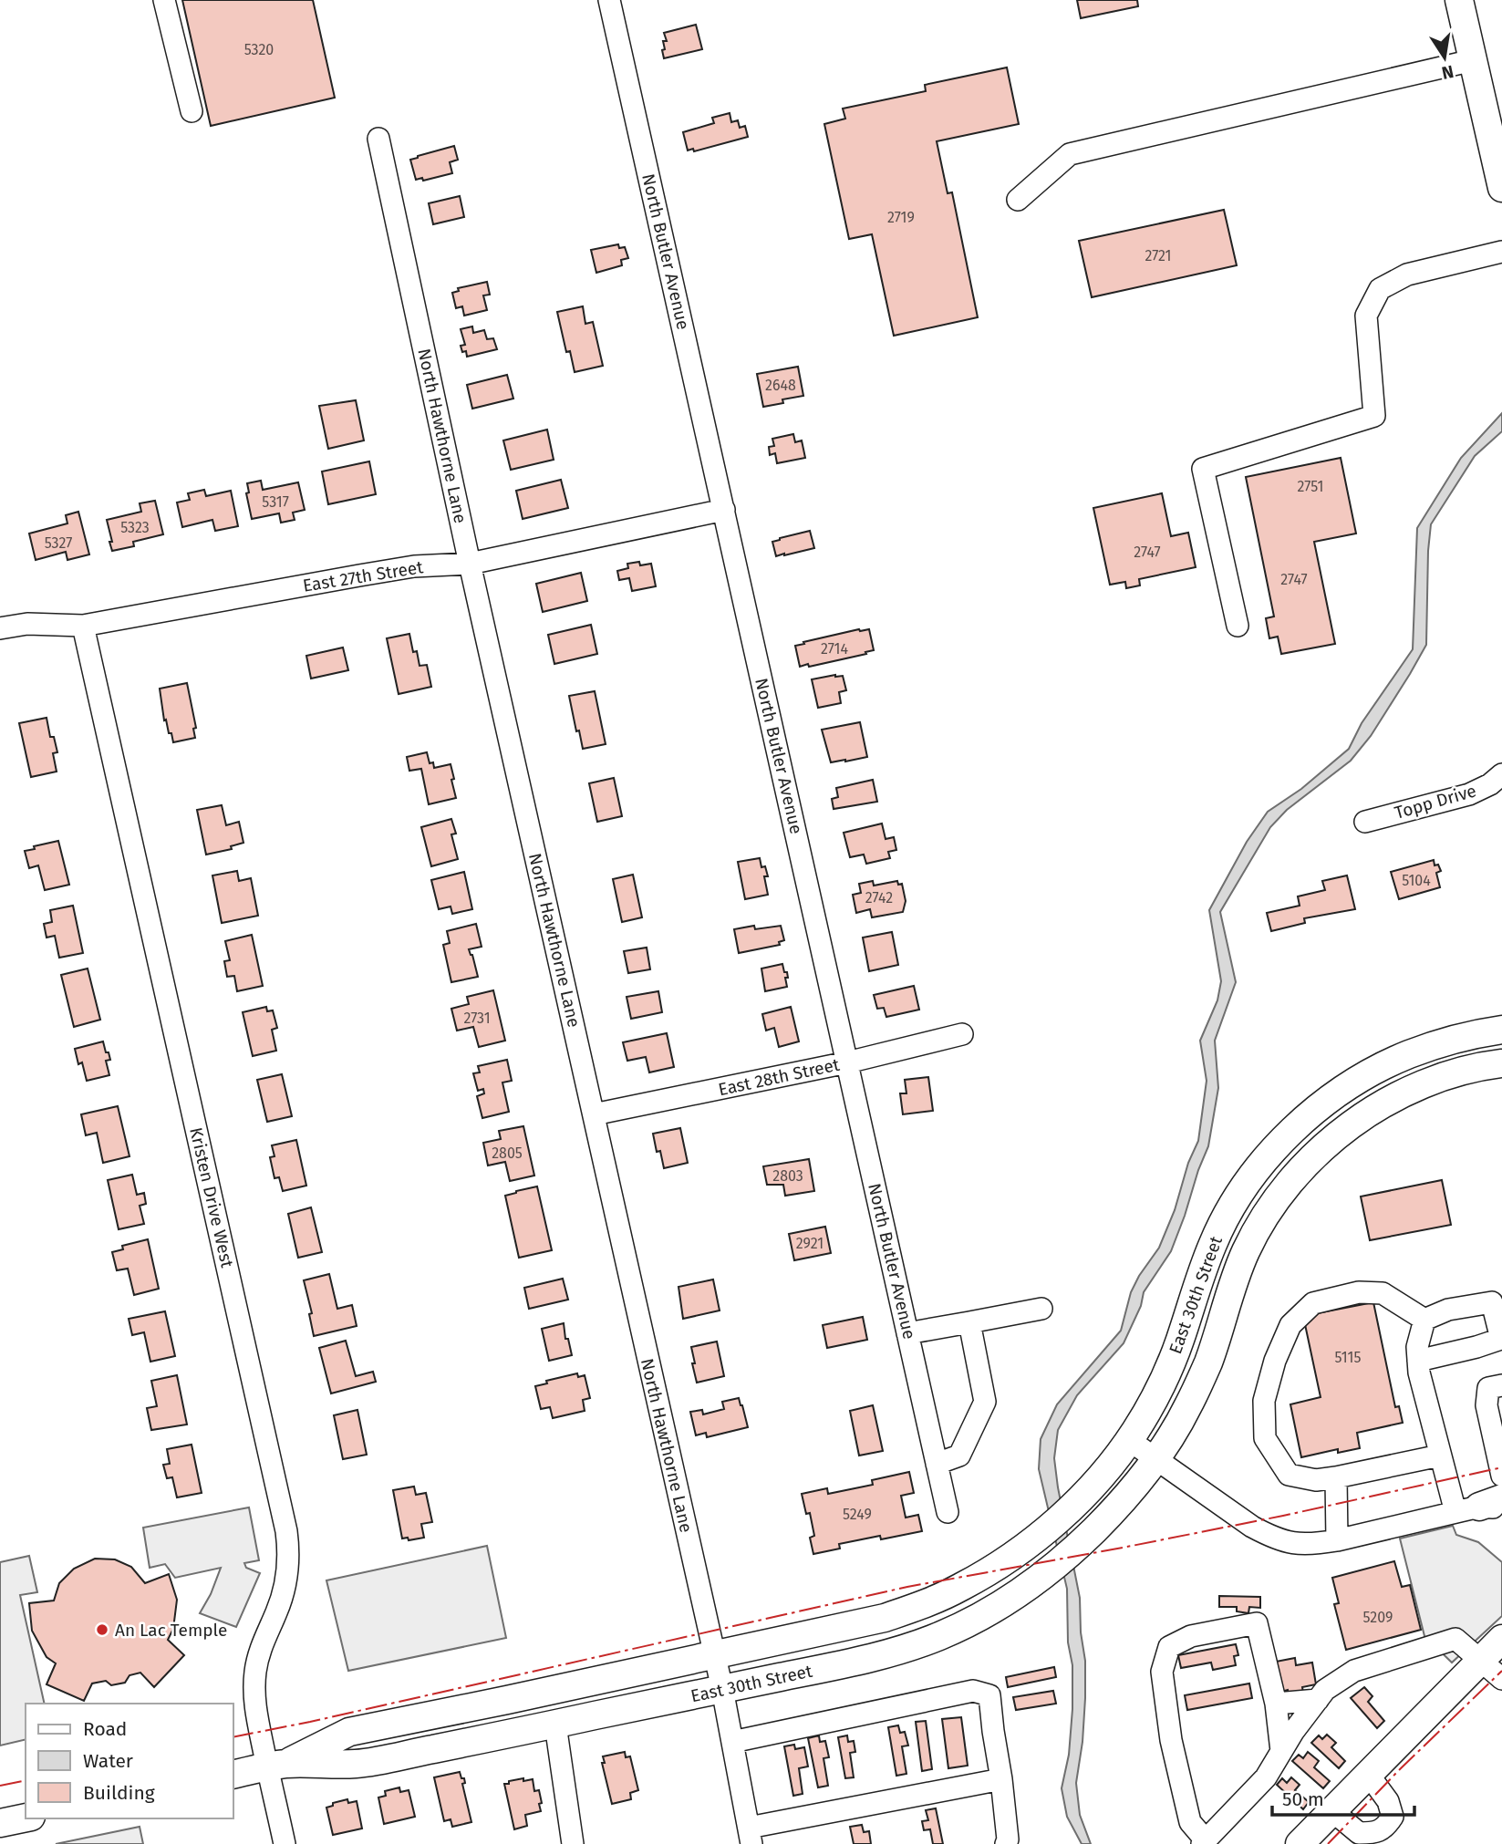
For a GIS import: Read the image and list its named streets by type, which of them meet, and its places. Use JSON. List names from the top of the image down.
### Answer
{
  "streets": {
    "main road": ["East 30th Street"],
    "street": [
      "North Butler Avenue",
      "North Hawthorne Lane",
      "East 27th Street",
      "Topp Drive",
      "East 28th Street",
      "Kristen Drive West"
    ]
  },
  "crossings": [
    ["North Butler Avenue", "East 27th Street"],
    ["North Butler Avenue", "East 28th Street"],
    ["North Hawthorne Lane", "East 27th Street"],
    ["North Hawthorne Lane", "East 28th Street"],
    ["North Hawthorne Lane", "East 30th Street"],
    ["East 27th Street", "Kristen Drive West"],
    ["Kristen Drive West", "East 30th Street"]
  ],
  "places": ["An Lac Temple"],
  "house_numbers": [
    "5320",
    "2719",
    "2721",
    "2648",
    "2751",
    "5317",
    "5323",
    "5327",
    "2747",
    "2747",
    "2714",
    "5104",
    "2742",
    "2731",
    "2805",
    "2803",
    "2921",
    "5115",
    "5249",
    "5209"
  ],
  "legend": ["Road", "Water", "Building"],
  "scale_bar": "50 m",
  "north": "bottom"
}
